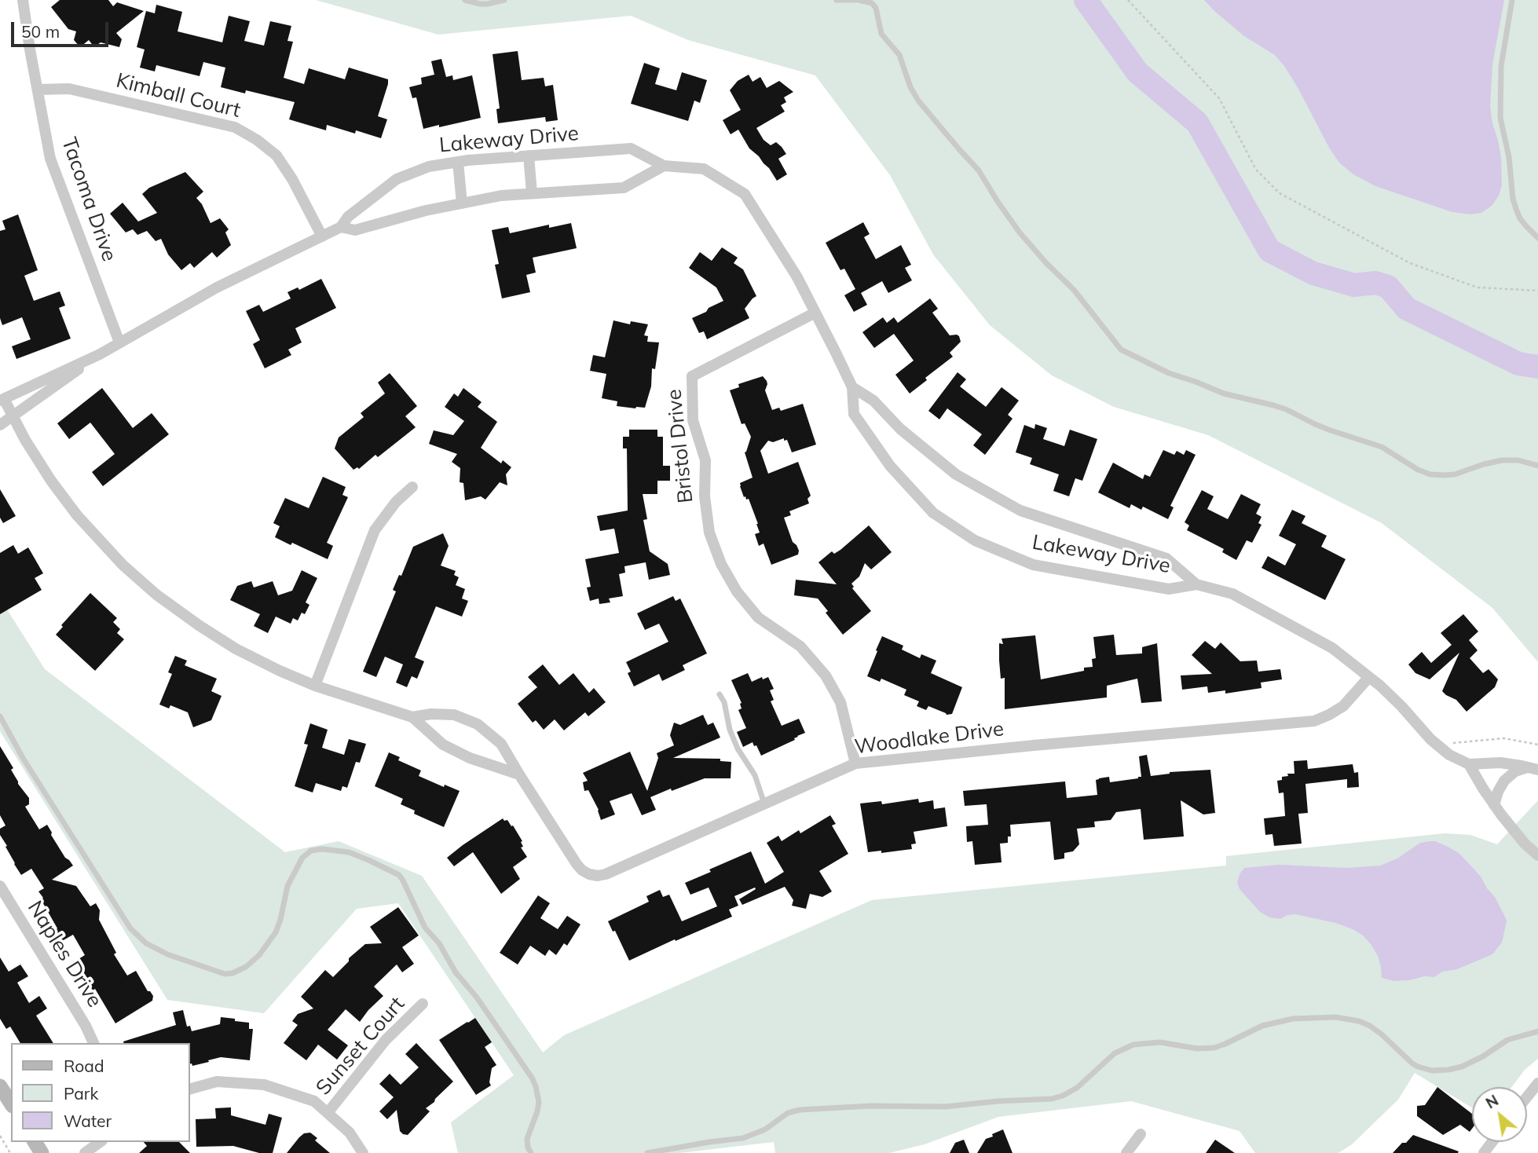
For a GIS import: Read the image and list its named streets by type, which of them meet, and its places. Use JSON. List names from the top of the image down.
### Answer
{
  "streets": {
    "street": [
      "Kimball Court",
      "Lakeway Drive",
      "Tacoma Drive",
      "Bristol Drive",
      "Woodlake Drive",
      "Naples Drive",
      "Sunset Court"
    ]
  },
  "crossings": [
    ["Kimball Court", "Lakeway Drive"],
    ["Kimball Court", "Tacoma Drive"],
    ["Lakeway Drive", "Tacoma Drive"],
    ["Lakeway Drive", "Bristol Drive"],
    ["Lakeway Drive", "Woodlake Drive"],
    ["Bristol Drive", "Woodlake Drive"]
  ],
  "legend": ["Road", "Park", "Water"],
  "scale_bar": "50 m",
  "north": "top left"
}
